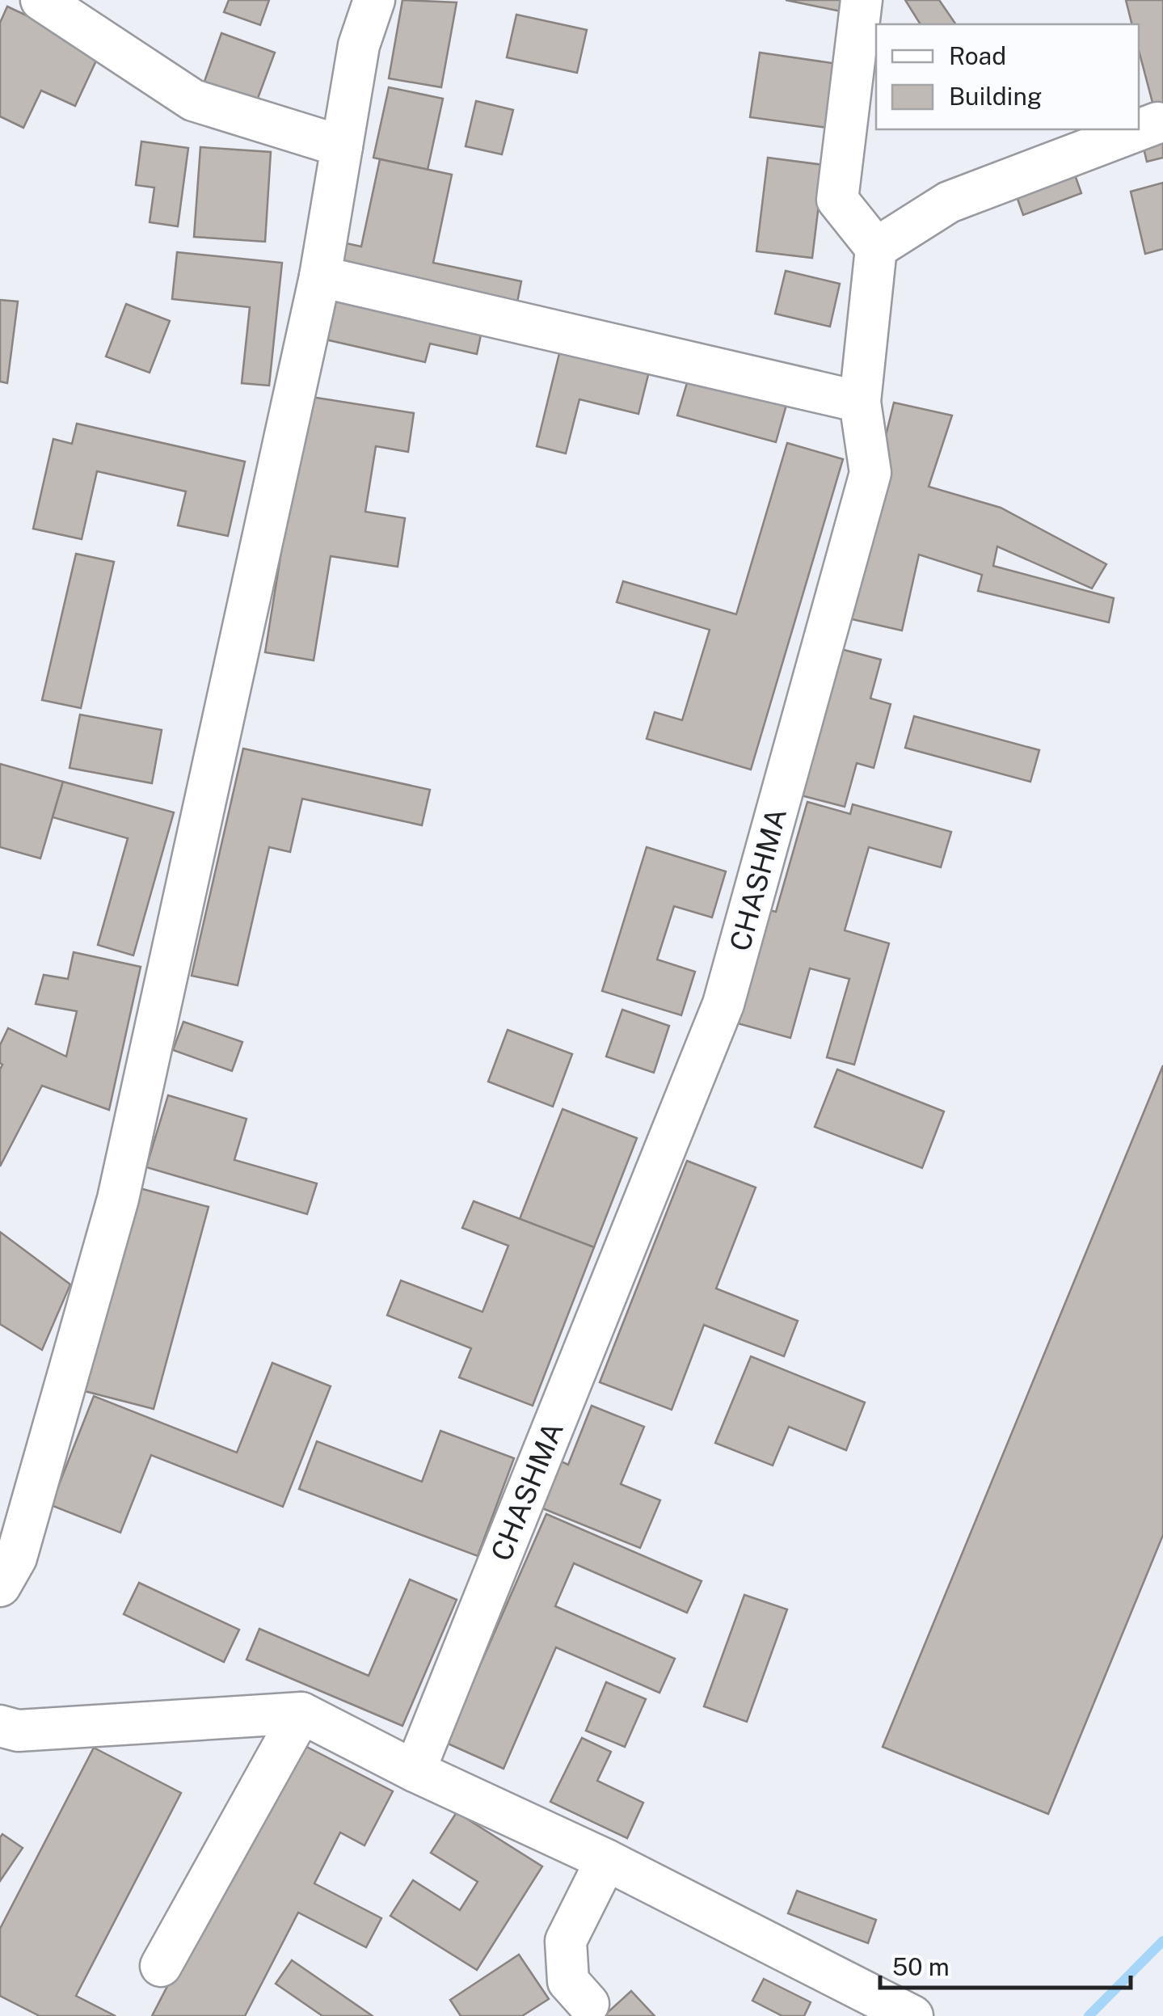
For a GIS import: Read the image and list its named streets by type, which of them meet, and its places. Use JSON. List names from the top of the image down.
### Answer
{
  "streets": {
    "street": ["CHASHMA"]
  },
  "legend": ["Road", "Building"],
  "scale_bar": "50 m"
}
